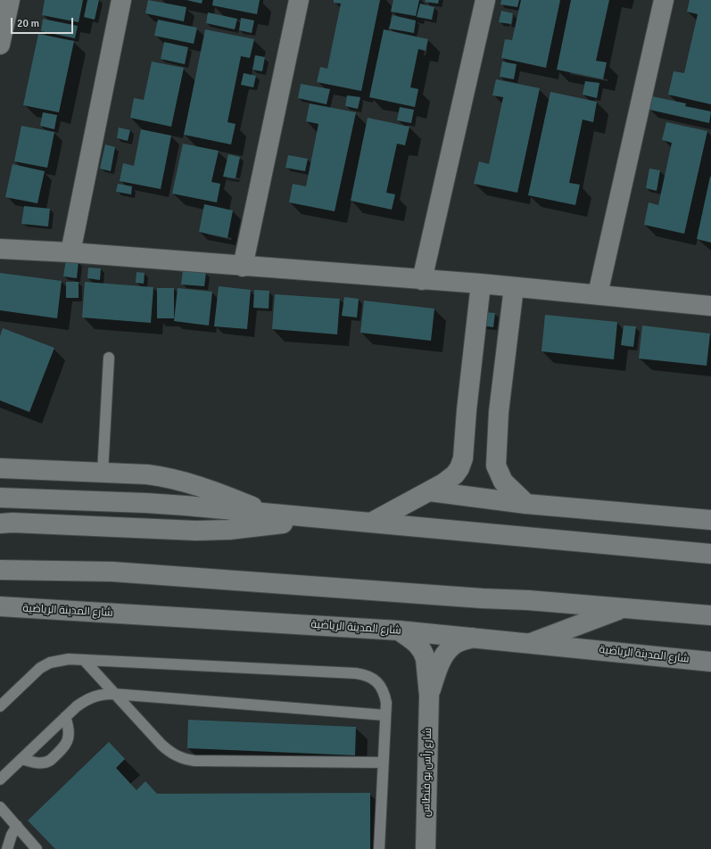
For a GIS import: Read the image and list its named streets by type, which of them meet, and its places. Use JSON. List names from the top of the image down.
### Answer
{
  "streets": {
    "street": ["شارع المدينة الرياضية", "شارع رأس بو فنطاس"]
  },
  "crossings": [
    ["شارع المدينة الرياضية", "شارع رأس بو فنطاس"]
  ],
  "scale_bar": "20 m"
}
